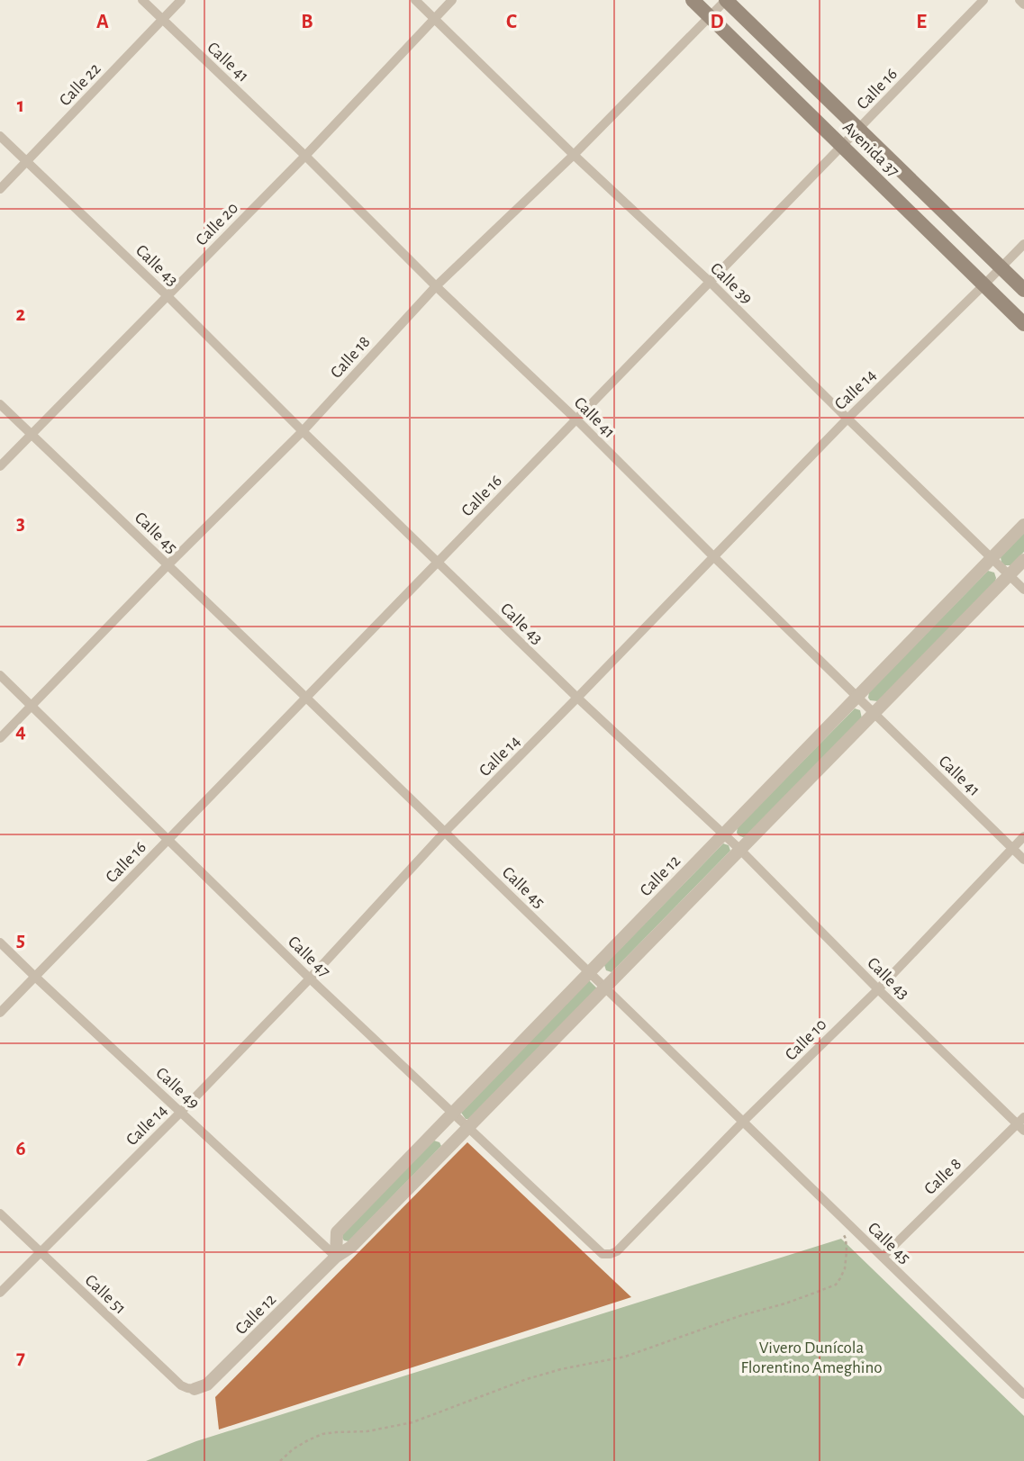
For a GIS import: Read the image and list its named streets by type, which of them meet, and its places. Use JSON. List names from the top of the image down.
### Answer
{
  "streets": {
    "main road": ["Avenida 37"],
    "street": [
      "Calle 41",
      "Calle 22",
      "Calle 16",
      "Calle 20",
      "Calle 43",
      "Calle 39",
      "Calle 18",
      "Calle 14",
      "Calle 45",
      "Calle 12",
      "Calle 47",
      "Calle 10",
      "Calle 49",
      "Calle 8",
      "Calle 51"
    ]
  },
  "crossings": [
    ["Calle 41", "Calle 22"],
    ["Calle 41", "Calle 16"],
    ["Calle 41", "Calle 20"],
    ["Calle 41", "Calle 18"],
    ["Calle 41", "Calle 14"],
    ["Calle 41", "Calle 12"],
    ["Calle 41", "Calle 10"],
    ["Calle 22", "Calle 43"],
    ["Calle 16", "Avenida 37"],
    ["Calle 16", "Calle 43"],
    ["Calle 16", "Calle 39"],
    ["Calle 16", "Calle 45"],
    ["Calle 16", "Calle 47"],
    ["Calle 16", "Calle 49"],
    ["Avenida 37", "Calle 18"],
    ["Avenida 37", "Calle 14"],
    ["Calle 20", "Calle 43"],
    ["Calle 20", "Calle 39"],
    ["Calle 20", "Calle 45"],
    ["Calle 43", "Calle 18"],
    ["Calle 43", "Calle 14"],
    ["Calle 43", "Calle 12"],
    ["Calle 43", "Calle 10"],
    ["Calle 43", "Calle 8"],
    ["Calle 39", "Calle 18"],
    ["Calle 39", "Calle 14"],
    ["Calle 39", "Calle 12"],
    ["Calle 18", "Calle 45"],
    ["Calle 18", "Calle 47"],
    ["Calle 14", "Calle 45"],
    ["Calle 14", "Calle 47"],
    ["Calle 14", "Calle 49"],
    ["Calle 14", "Calle 51"],
    ["Calle 45", "Calle 12"],
    ["Calle 45", "Calle 10"],
    ["Calle 45", "Calle 8"],
    ["Calle 12", "Calle 47"],
    ["Calle 12", "Calle 49"],
    ["Calle 12", "Calle 51"],
    ["Calle 47", "Calle 10"]
  ],
  "parks": ["Vivero Dunícola Florentino Ameghino"],
  "grid": {
    "columns": [
      "A",
      "B",
      "C",
      "D",
      "E"
    ],
    "rows": [
      "1",
      "2",
      "3",
      "4",
      "5",
      "6",
      "7"
    ]
  }
}
